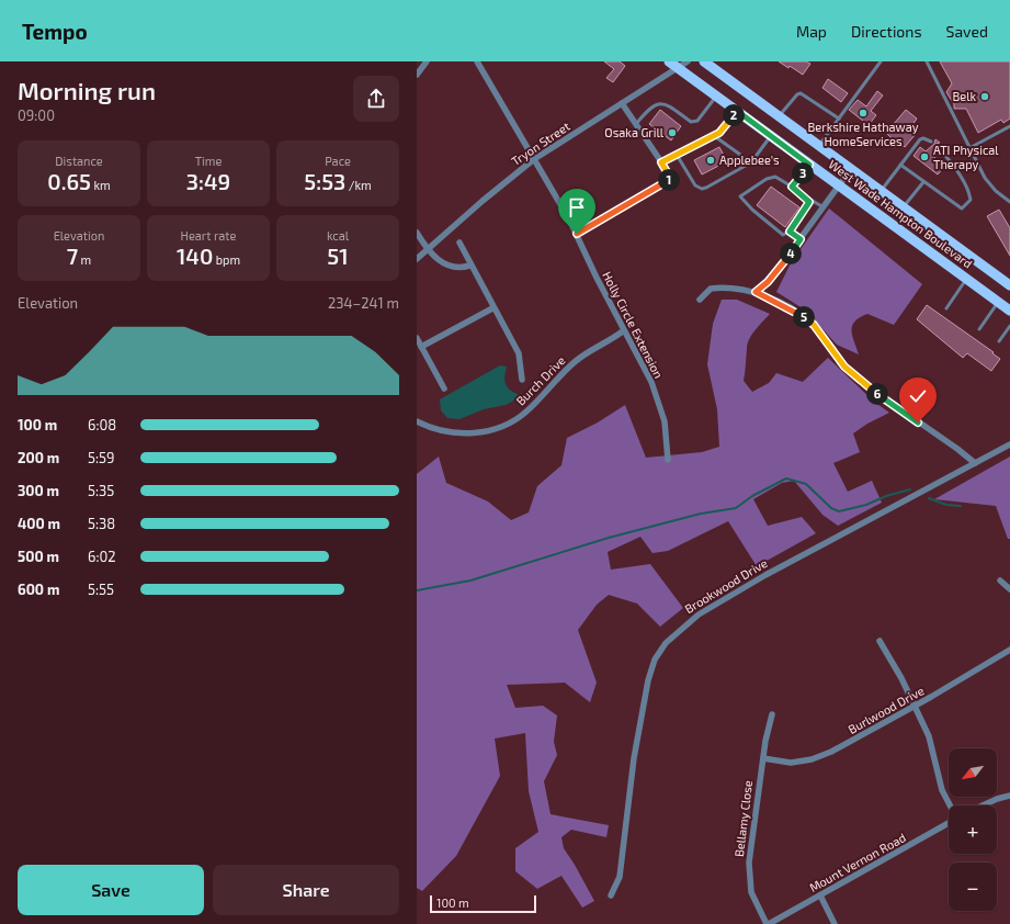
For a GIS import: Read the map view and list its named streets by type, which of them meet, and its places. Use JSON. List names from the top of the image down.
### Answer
{
  "streets": {
    "main road": ["West Wade Hampton Boulevard"],
    "street": [
      "Tryon Street",
      "Holly Circle Extension",
      "Burch Drive",
      "Brookwood Drive",
      "Burlwood Drive",
      "Bellamy Close",
      "Mount Vernon Road"
    ]
  },
  "crossings": [
    ["Tryon Street", "West Wade Hampton Boulevard"],
    ["Tryon Street", "Holly Circle Extension"],
    ["Holly Circle Extension", "Burch Drive"],
    ["Burlwood Drive", "Bellamy Close"],
    ["Bellamy Close", "Mount Vernon Road"]
  ],
  "places": [
    "Belk",
    "Berkshire Hathaway HomeServices",
    "Osaka Grill",
    "ATI Physical Therapy",
    "Applebee's"
  ],
  "scale_bar": "100 m",
  "north": "bottom left",
  "page": {
    "header": "Tempo",
    "nav": ["Map", "Directions", "Saved"],
    "heading": ["Morning run", "09:00"],
    "pins": [
      "2",
      "3",
      "1",
      "4",
      "5",
      "6"
    ],
    "stats": [
      ["Distance", "0.65 km"],
      ["Time", "3:49"],
      ["Pace", "5:53 /km"],
      ["Elevation", "7 m"],
      ["Heart rate", "140 bpm"],
      ["kcal", "51"]
    ],
    "chart": ["Elevation", "234–241 m"],
    "list": [
      {
        "name": "100 m",
        "note": "6:08"
      },
      {
        "name": "200 m",
        "note": "5:59"
      },
      {
        "name": "300 m",
        "note": "5:35"
      },
      {
        "name": "400 m",
        "note": "5:38"
      },
      {
        "name": "500 m",
        "note": "6:02"
      },
      {
        "name": "600 m",
        "note": "5:55"
      }
    ],
    "map_buttons": ["+", "−"],
    "buttons": ["Save", "Share"],
    "scale": "100 m"
  }
}
